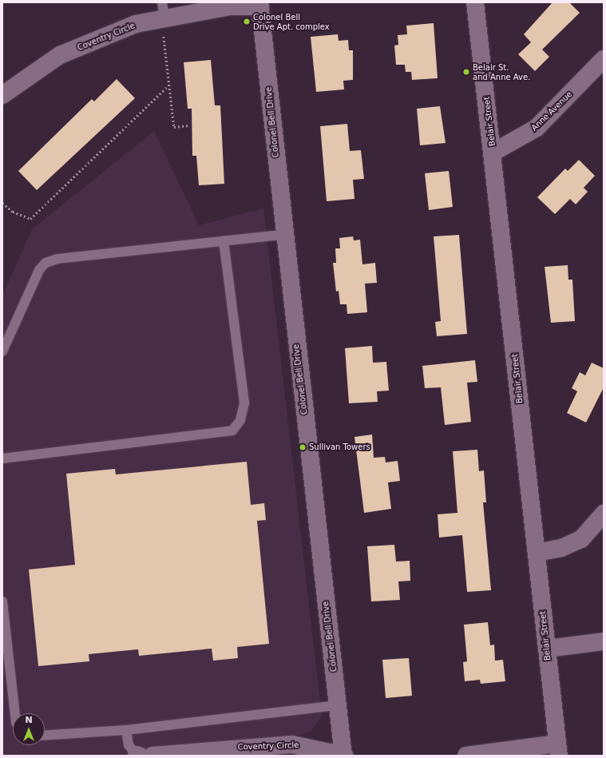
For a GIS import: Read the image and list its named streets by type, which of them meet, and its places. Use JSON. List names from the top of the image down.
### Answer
{
  "streets": {
    "street": [
      "Coventry Circle",
      "Anne Avenue",
      "Belair Street",
      "Colonel Bell Drive"
    ]
  },
  "crossings": [
    ["Coventry Circle", "Colonel Bell Drive"],
    ["Anne Avenue", "Belair Street"]
  ],
  "places": ["Colonel Bell Drive Apt. complex", "Belair St. and Anne Ave.", "Sullivan Towers"],
  "north": "top"
}
